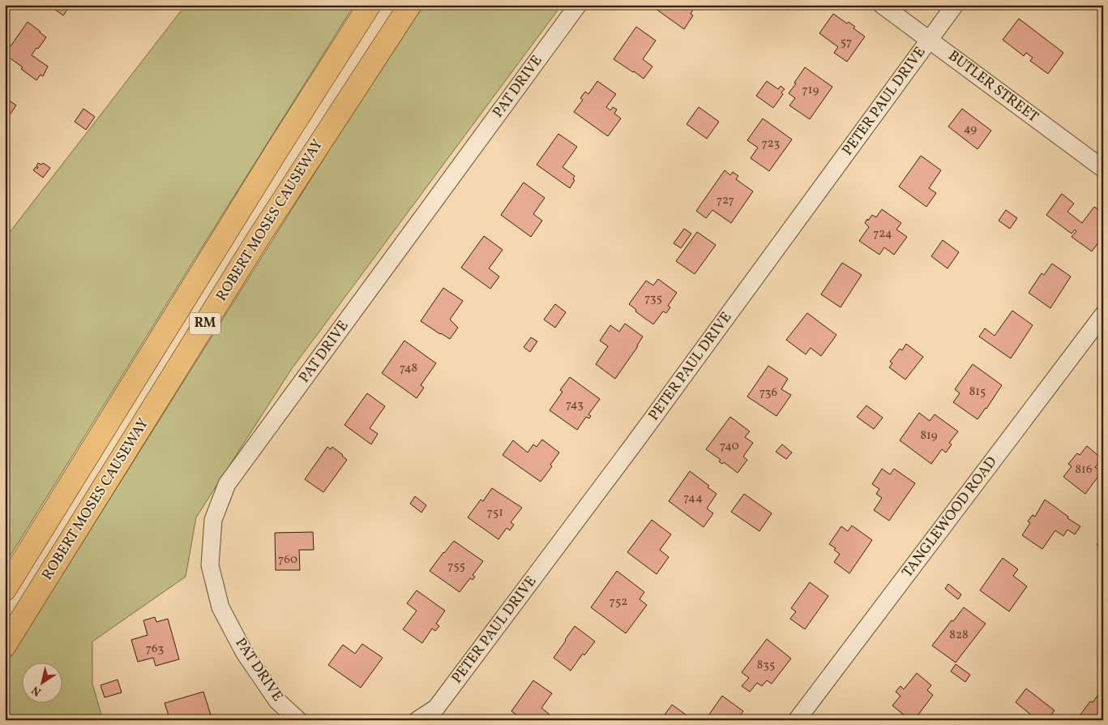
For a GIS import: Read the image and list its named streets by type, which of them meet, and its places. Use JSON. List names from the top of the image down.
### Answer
{
  "streets": {
    "highway": ["ROBERT MOSES CAUSEWAY", "RM"],
    "street": [
      "PAT DRIVE",
      "BUTLER STREET",
      "PETER PAUL DRIVE",
      "TANGLEWOOD ROAD"
    ]
  },
  "crossings": [
    ["BUTLER STREET", "PETER PAUL DRIVE"]
  ],
  "house_numbers": [
    "57",
    "719",
    "49",
    "723",
    "727",
    "724",
    "735",
    "748",
    "815",
    "736",
    "743",
    "819",
    "740",
    "816",
    "744",
    "751",
    "760",
    "755",
    "752",
    "828",
    "763",
    "835"
  ],
  "north": "bottom left"
}
